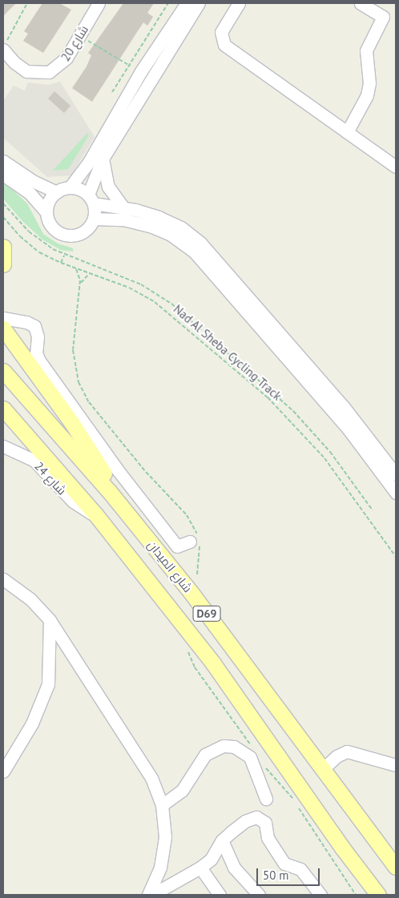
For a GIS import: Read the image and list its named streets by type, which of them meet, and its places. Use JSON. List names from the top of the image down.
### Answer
{
  "streets": {
    "main road": ["شارع الميدان", "D69"],
    "street": ["شارع 20", "شارع 24"],
    "path": ["Nad Al Sheba Cycling Track"]
  },
  "crossings": [
    ["شارع 24", "D69"]
  ],
  "scale_bar": "50 m"
}
